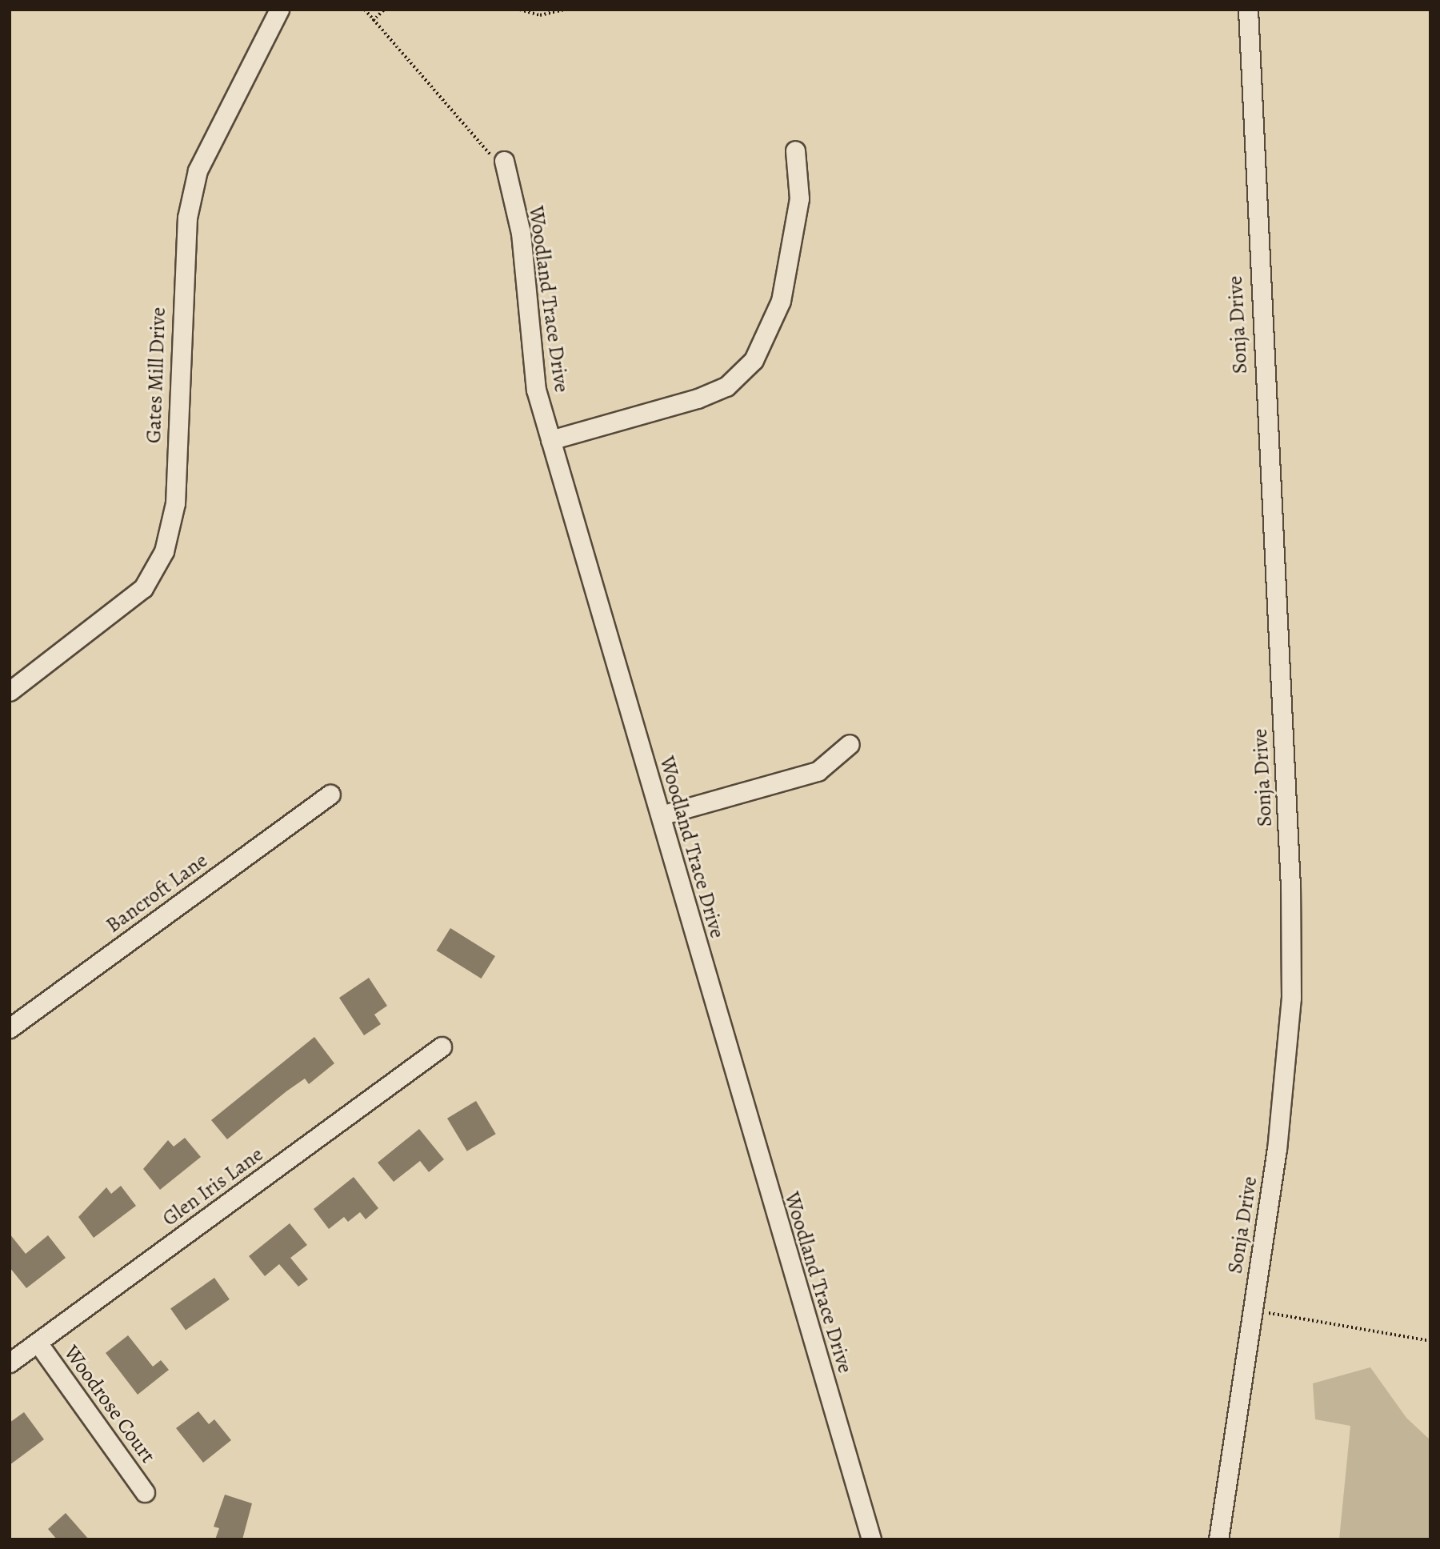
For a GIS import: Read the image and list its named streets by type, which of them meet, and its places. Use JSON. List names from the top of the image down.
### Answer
{
  "streets": {
    "street": [
      "Woodland Trace Drive",
      "Sonja Drive",
      "Gates Mill Drive",
      "Bancroft Lane",
      "Glen Iris Lane",
      "Woodrose Court"
    ]
  },
  "crossings": [
    ["Glen Iris Lane", "Woodrose Court"]
  ]
}
